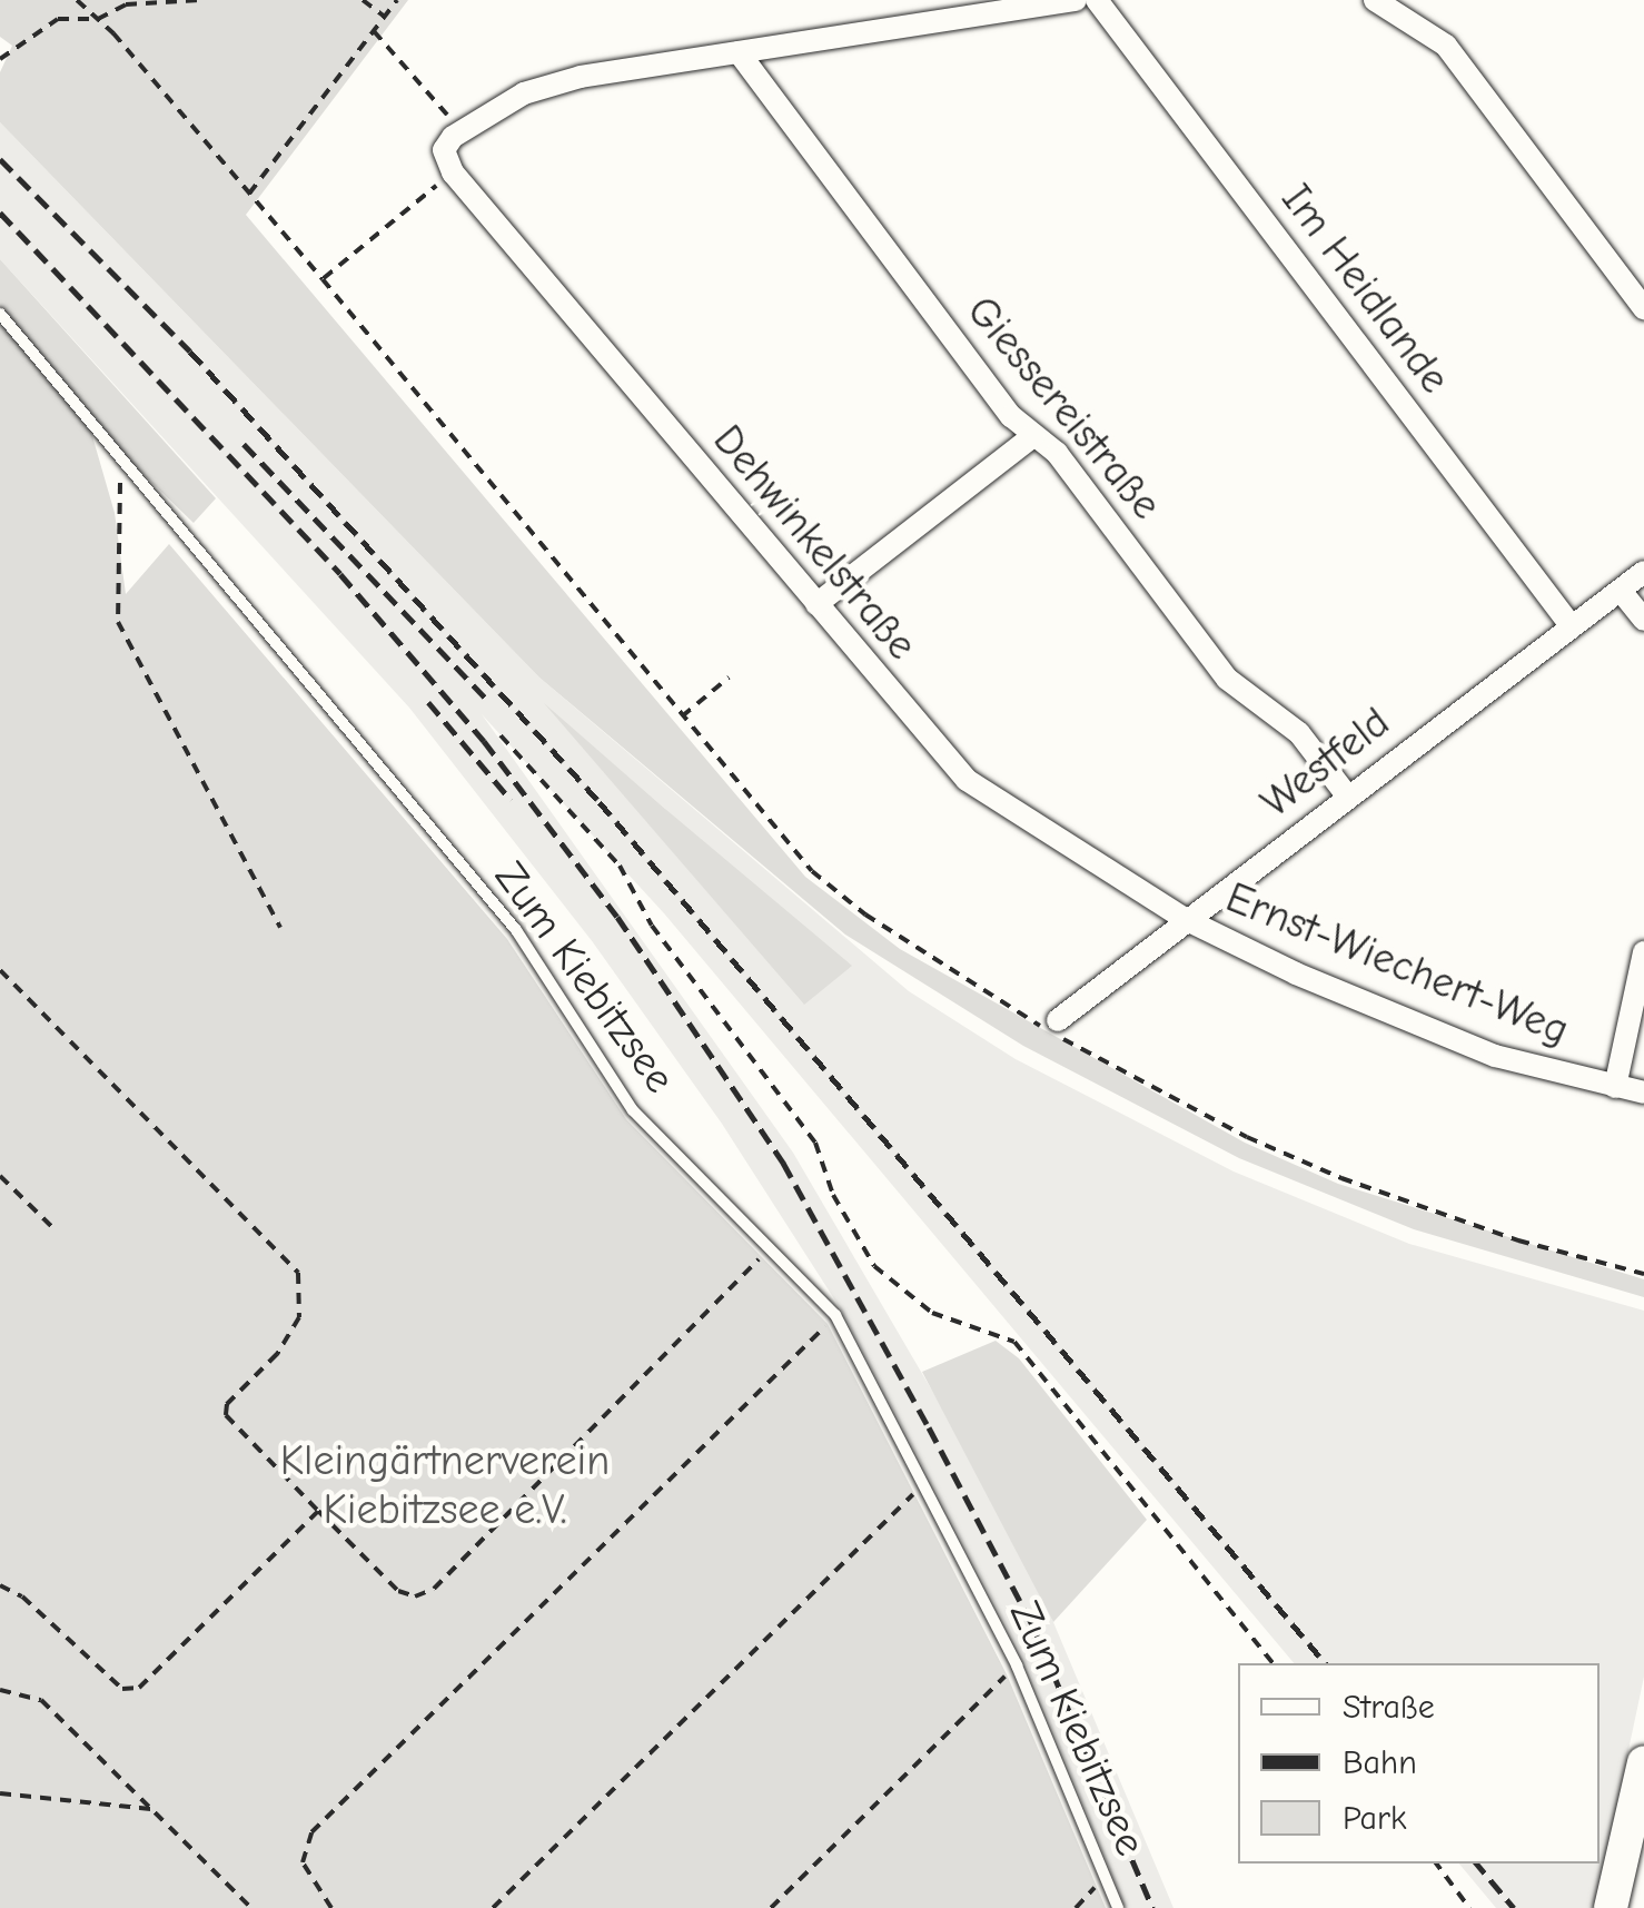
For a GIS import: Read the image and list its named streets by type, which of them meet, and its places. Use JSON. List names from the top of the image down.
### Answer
{
  "streets": {
    "street": [
      "Im Heidlande",
      "Giessereistraße",
      "Dehwinkelstraße",
      "Westfeld",
      "Ernst-Wiechert-Weg"
    ],
    "lane": ["Zum Kiebitzsee"]
  },
  "crossings": [
    ["Im Heidlande", "Westfeld"],
    ["Giessereistraße", "Westfeld"],
    ["Dehwinkelstraße", "Westfeld"],
    ["Dehwinkelstraße", "Ernst-Wiechert-Weg"],
    ["Westfeld", "Ernst-Wiechert-Weg"]
  ],
  "parks": ["Kleingärtnerverein Kiebitzsee e.V."],
  "legend": ["Straße", "Bahn", "Park"]
}
